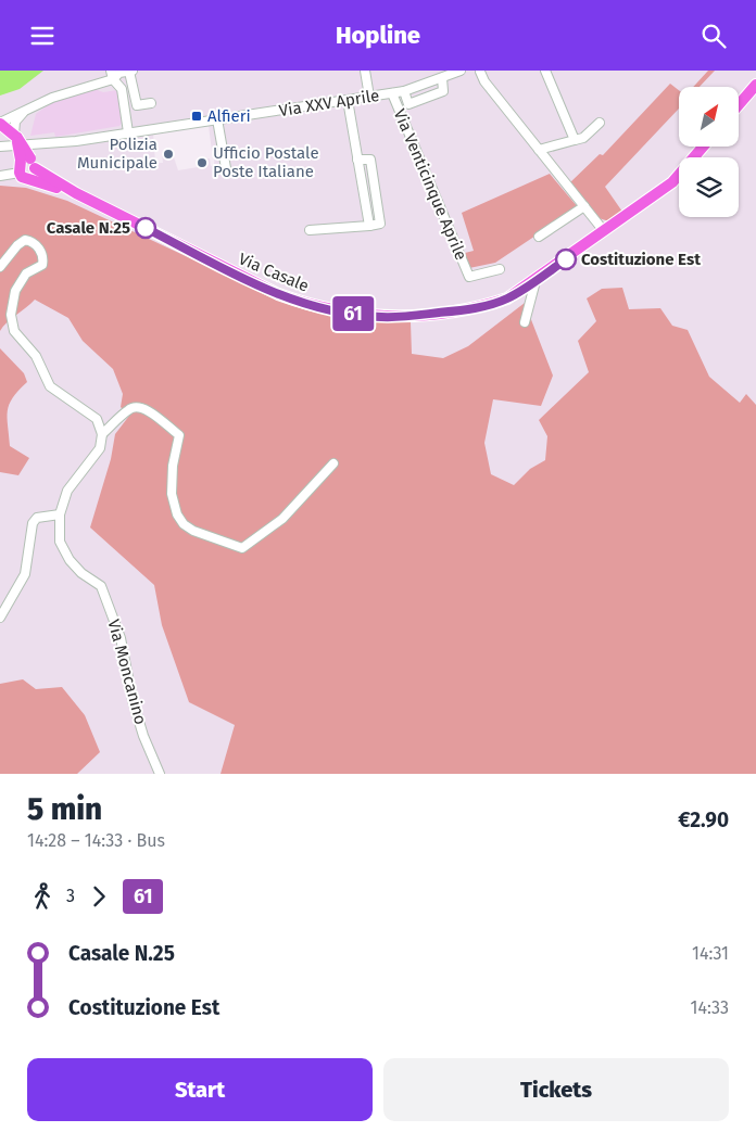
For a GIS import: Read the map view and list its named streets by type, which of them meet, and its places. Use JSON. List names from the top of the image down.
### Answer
{
  "streets": {
    "main road": ["Via Casale"],
    "street": ["Via XXV Aprile", "Via Venticinque Aprile", "Via Moncanino"]
  },
  "crossings": [
    ["Via XXV Aprile", "Via Venticinque Aprile"]
  ],
  "places": {
    "transit": ["Alfieri"],
    "other": [
      "Polizia Municipale",
      "Ufficio Postale Poste Italiane",
      "Casale N.25",
      "Costituzione Est"
    ]
  },
  "lines": ["bus line 61"],
  "north": "top right",
  "page": {
    "header": "Hopline",
    "on_map": "61",
    "heading": ["5 min", "14:28 – 14:33 · Bus", "€2.90"],
    "legs": ["3", "61"],
    "list": [
      {
        "name": "Casale N.25",
        "value": "14:31"
      },
      {
        "name": "Costituzione Est",
        "value": "14:33"
      }
    ],
    "buttons": ["Start", "Tickets"]
  }
}
